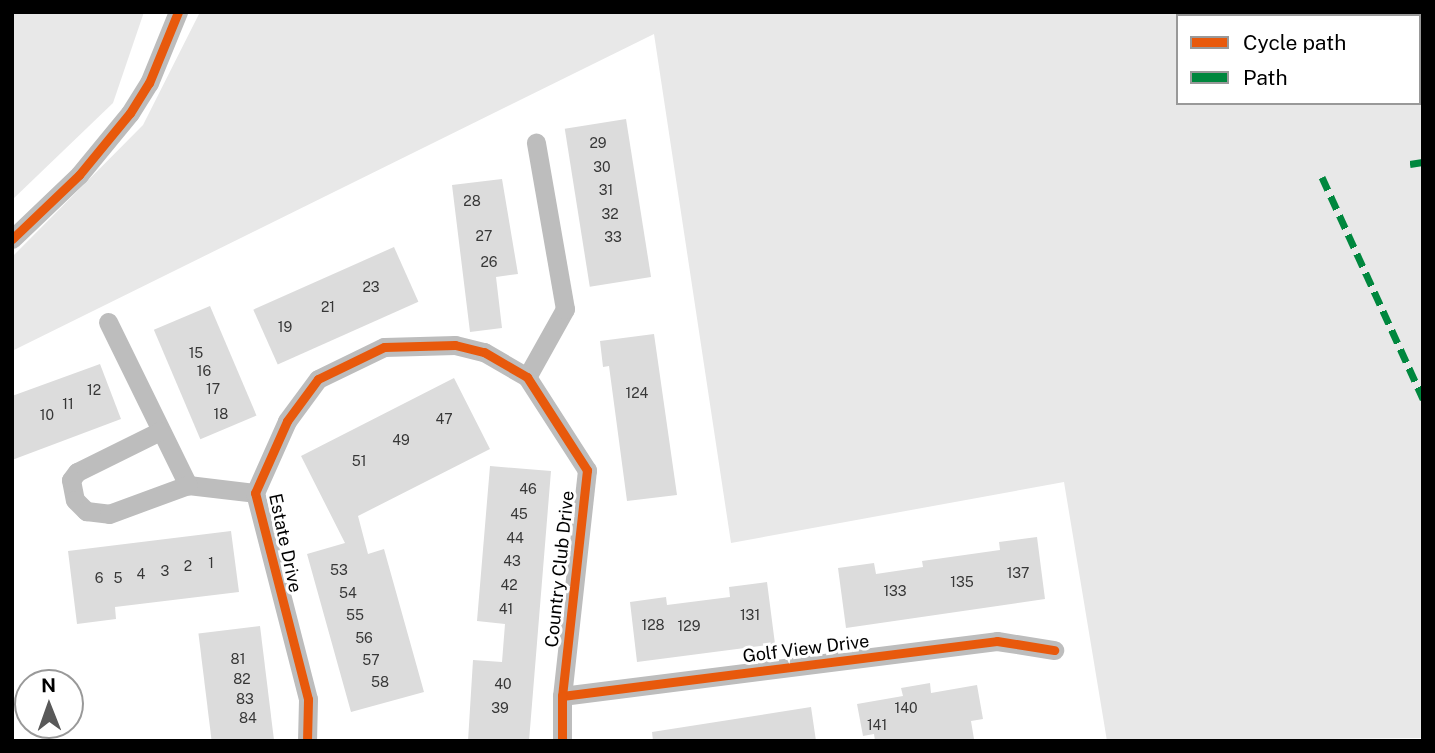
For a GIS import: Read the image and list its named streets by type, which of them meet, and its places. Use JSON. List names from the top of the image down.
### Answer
{
  "streets": {
    "street": ["Estate Drive", "Country Club Drive", "Golf View Drive"]
  },
  "crossings": [
    ["Estate Drive", "Country Club Drive"],
    ["Country Club Drive", "Golf View Drive"]
  ],
  "house_numbers": [
    "29",
    "30",
    "31",
    "28",
    "32",
    "27",
    "33",
    "26",
    "23",
    "21",
    "19",
    "15",
    "16",
    "17",
    "12",
    "124",
    "11",
    "18",
    "10",
    "47",
    "49",
    "51",
    "46",
    "45",
    "44",
    "43",
    "1",
    "2",
    "53",
    "3",
    "137",
    "4",
    "6",
    "5",
    "135",
    "42",
    "133",
    "54",
    "41",
    "55",
    "131",
    "128",
    "129",
    "56",
    "81",
    "57",
    "82",
    "58",
    "40",
    "83",
    "39",
    "140",
    "84",
    "141"
  ],
  "legend": ["Cycle path", "Path"],
  "north": "top"
}
